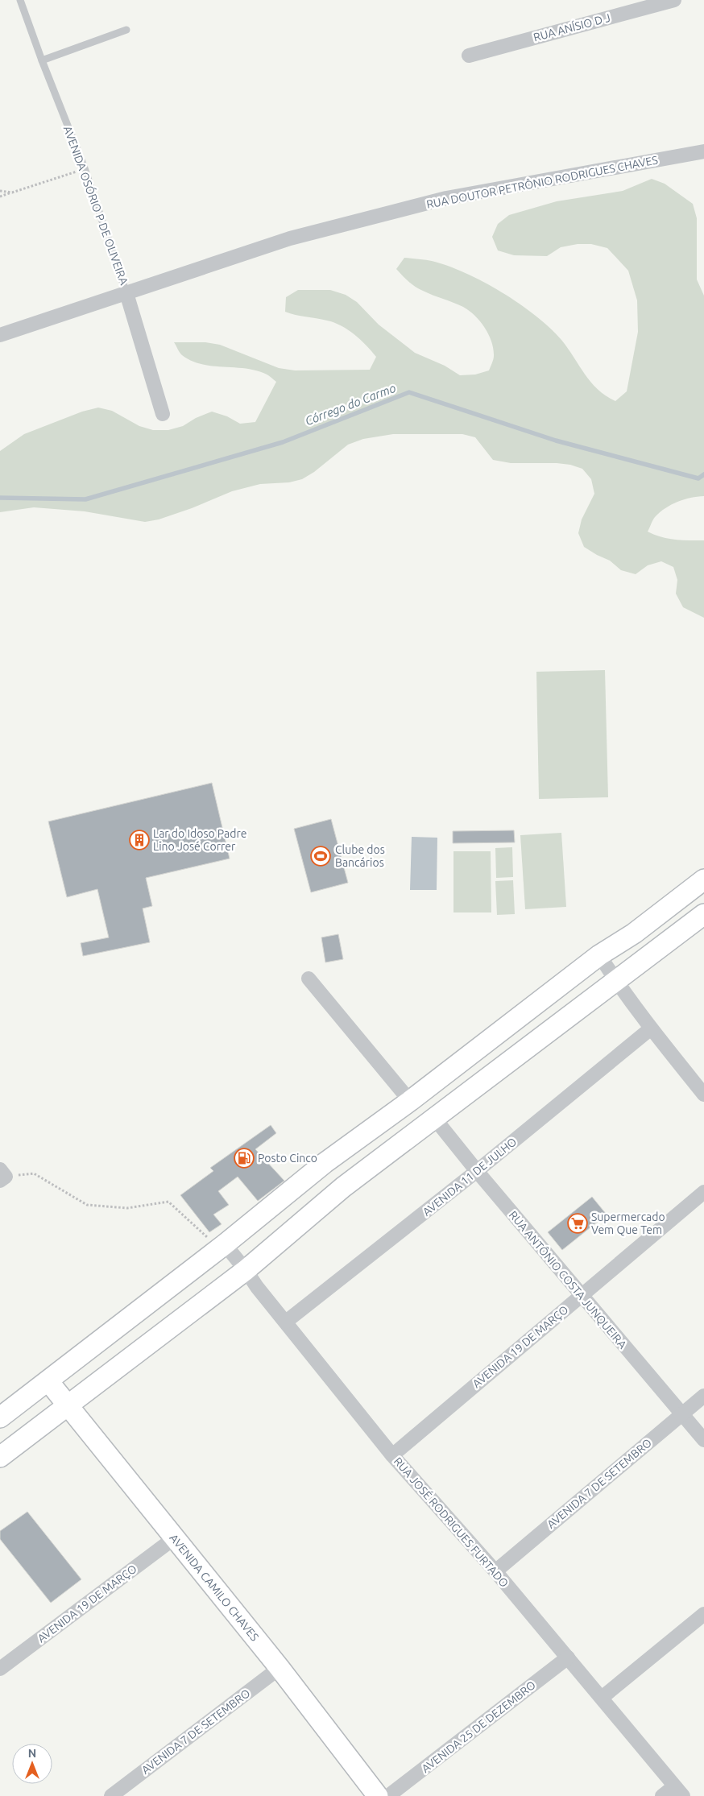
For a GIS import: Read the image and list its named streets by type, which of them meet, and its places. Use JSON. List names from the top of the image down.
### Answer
{
  "streets": {
    "main road": ["AVENIDA CAMILO CHAVES"],
    "street": [
      "RUA ANÍSIO D J",
      "RUA DOUTOR PETRÔNIO RODRIGUES CHAVES",
      "AVENIDA OSÓRIO P DE OLIVEIRA",
      "AVENIDA 11 DE JULHO",
      "RUA ANTÔNIO COSTA JUNQUEIRA",
      "AVENIDA 19 DE MARÇO",
      "AVENIDA 7 DE SETEMBRO",
      "RUA JOSÉ RODRIGUES FURTADO",
      "AVENIDA 25 DE DEZEMBRO"
    ]
  },
  "crossings": [
    ["RUA DOUTOR PETRÔNIO RODRIGUES CHAVES", "AVENIDA OSÓRIO P DE OLIVEIRA"],
    ["AVENIDA 11 DE JULHO", "RUA ANTÔNIO COSTA JUNQUEIRA"],
    ["AVENIDA 11 DE JULHO", "RUA JOSÉ RODRIGUES FURTADO"],
    ["RUA ANTÔNIO COSTA JUNQUEIRA", "AVENIDA 19 DE MARÇO"],
    ["RUA ANTÔNIO COSTA JUNQUEIRA", "AVENIDA 7 DE SETEMBRO"],
    ["AVENIDA 19 DE MARÇO", "RUA JOSÉ RODRIGUES FURTADO"],
    ["AVENIDA 19 DE MARÇO", "AVENIDA CAMILO CHAVES"],
    ["AVENIDA 7 DE SETEMBRO", "RUA JOSÉ RODRIGUES FURTADO"],
    ["AVENIDA 7 DE SETEMBRO", "AVENIDA CAMILO CHAVES"],
    ["RUA JOSÉ RODRIGUES FURTADO", "AVENIDA 25 DE DEZEMBRO"]
  ],
  "water": ["Córrego do Carmo"],
  "places": {
    "building": ["Lar do Idoso Padre Lino José Correr"],
    "sports": ["Clube dos Bancários"],
    "fuel station": ["Posto Cinco"],
    "supermarket": ["Supermercado Vem Que Tem"]
  },
  "north": "top"
}
